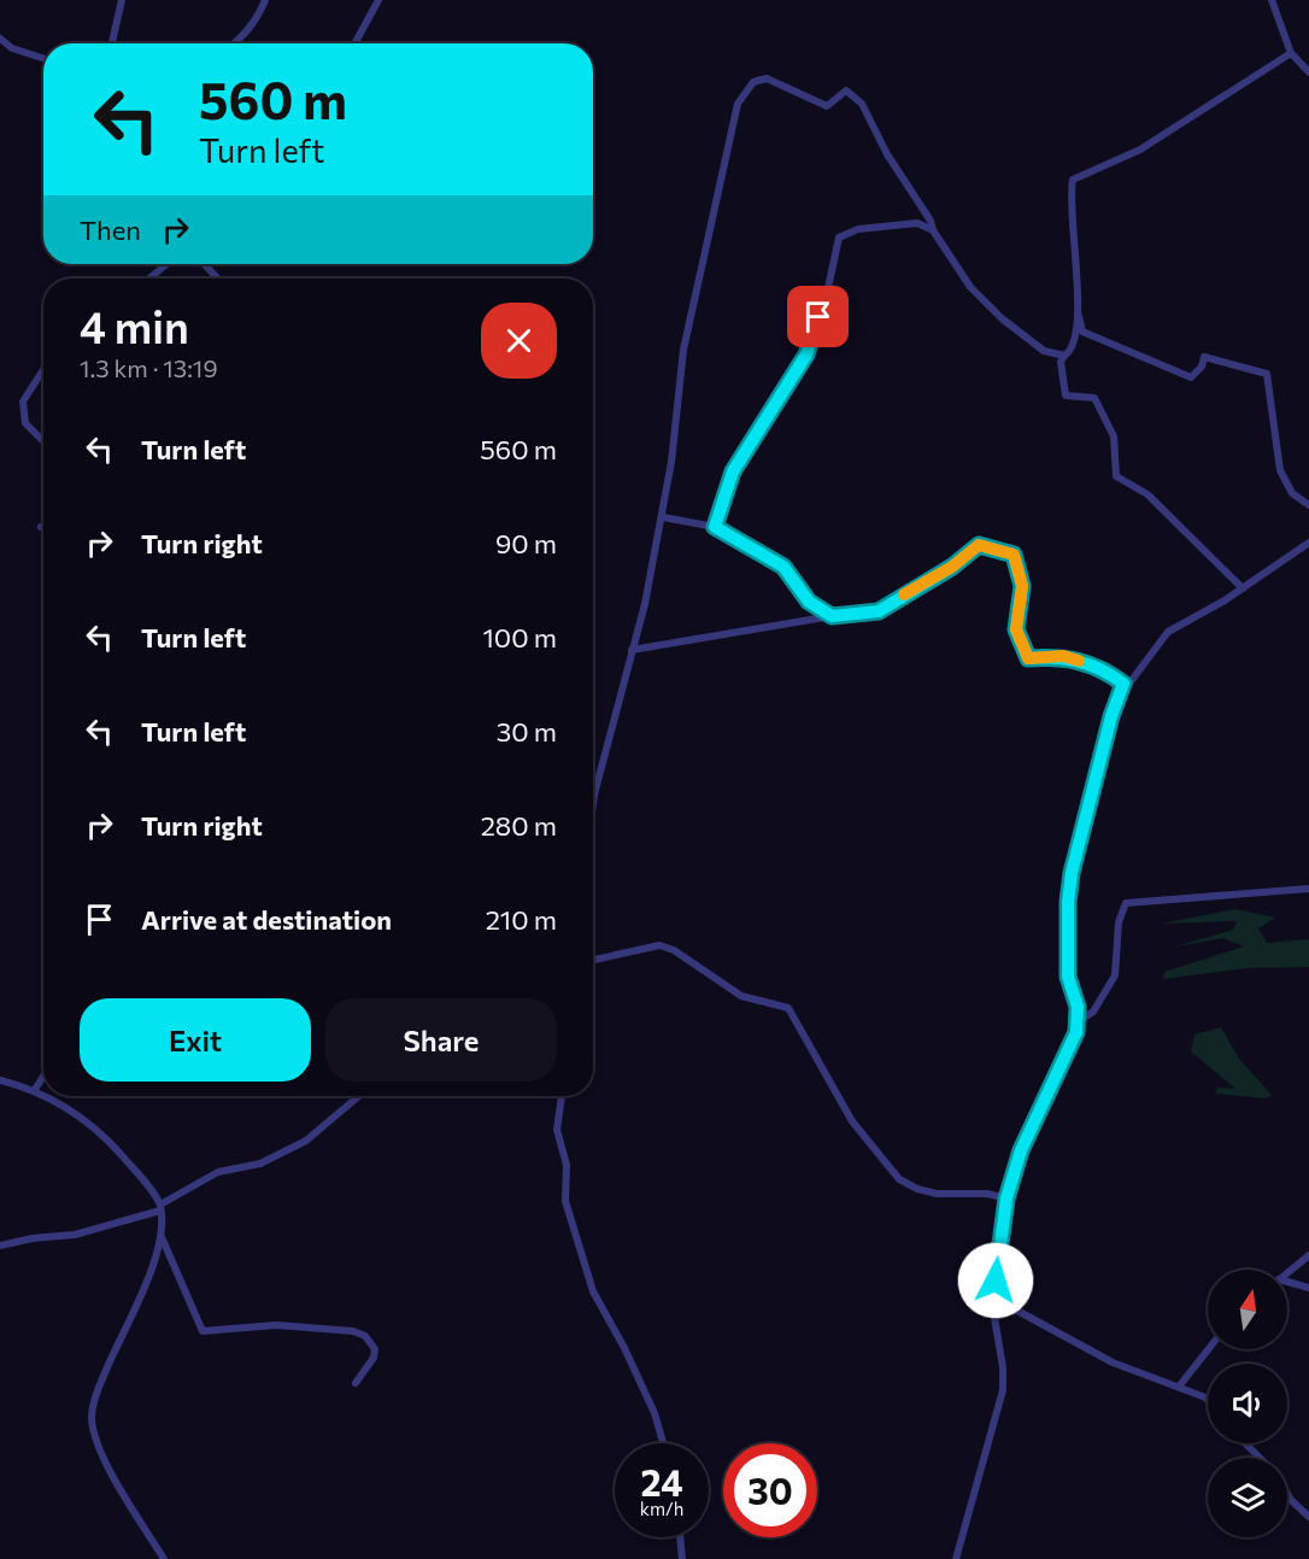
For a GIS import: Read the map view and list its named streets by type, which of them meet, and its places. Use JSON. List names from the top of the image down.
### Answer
{
  "north": "top",
  "page": {
    "turn": ["560 m", "Turn left"],
    "then": "Then",
    "heading": ["4 min", "1.3 km · 13:19"],
    "list": [
      {
        "name": "Turn left",
        "value": "560 m"
      },
      {
        "name": "Turn right",
        "value": "90 m"
      },
      {
        "name": "Turn left",
        "value": "100 m"
      },
      {
        "name": "Turn left",
        "value": "30 m"
      },
      {
        "name": "Turn right",
        "value": "280 m"
      },
      {
        "name": "Arrive at destination",
        "value": "210 m"
      }
    ],
    "buttons": ["Exit", "Share"],
    "speed": "24 km/h",
    "limit": "30"
  }
}
